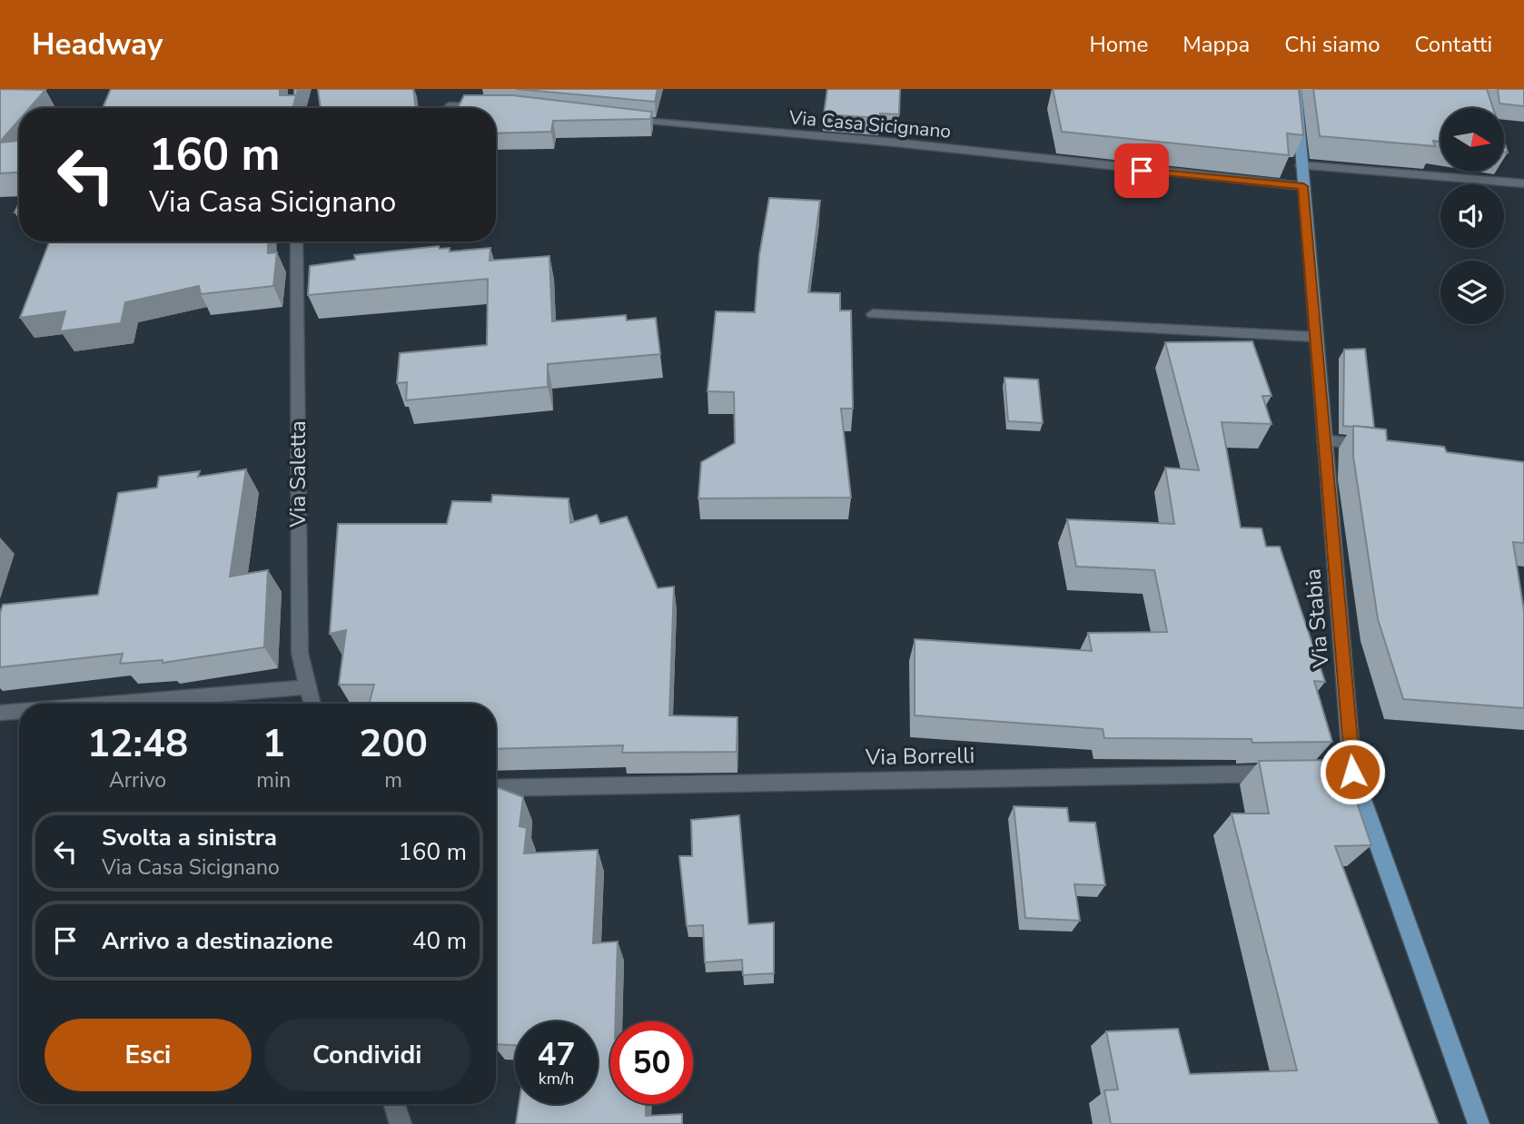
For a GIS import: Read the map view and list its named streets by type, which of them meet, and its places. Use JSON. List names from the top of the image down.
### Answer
{
  "streets": {
    "main road": ["Via Stabia"],
    "street": ["Via Casa Sicignano", "Via Saletta", "Via Borrelli"]
  },
  "crossings": [
    ["Via Casa Sicignano", "Via Stabia"]
  ],
  "north": "right",
  "page": {
    "header": "Headway",
    "nav": [
      "Home",
      "Mappa",
      "Chi siamo",
      "Contatti"
    ],
    "turn": ["160 m", "Via Casa Sicignano"],
    "eta": [
      "12:48",
      "Arrivo",
      "1",
      "min",
      "200",
      "m"
    ],
    "list": [
      {
        "name": "Svolta a sinistra",
        "note": "Via Casa Sicignano",
        "value": "160 m"
      },
      {
        "name": "Arrivo a destinazione",
        "value": "40 m"
      }
    ],
    "buttons": ["Esci", "Condividi"],
    "speed": "47 km/h",
    "limit": "50"
  }
}
